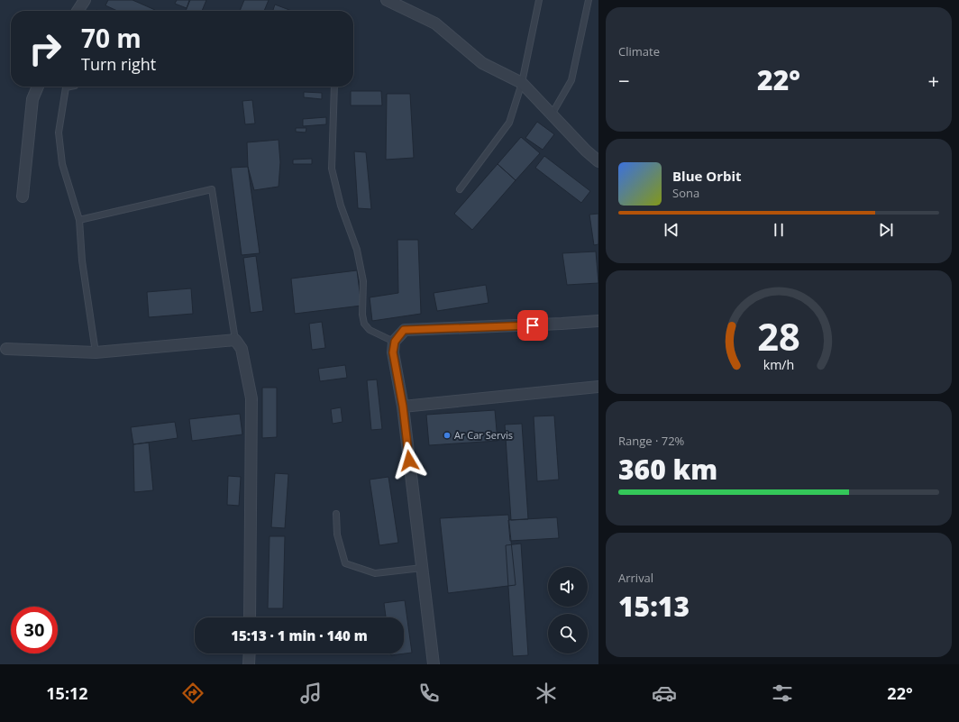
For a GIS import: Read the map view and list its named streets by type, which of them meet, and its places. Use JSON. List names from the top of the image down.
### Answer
{
  "places": ["Ar Car Servis"],
  "page": {
    "tile": [
      "Climate",
      ["Range · 72%", "360 km"],
      ["Arrival", "15:13"]
    ],
    "turn": ["70 m", "Turn right"],
    "heat": ["−", "22°", "+"],
    "song": ["Blue Orbit", "Sona"],
    "limit": "30",
    "trip": "15:13 · 1 min · 140 m",
    "tabs": ["15:12", "22°"],
    "gauge": ["28", "km/h"]
  }
}
